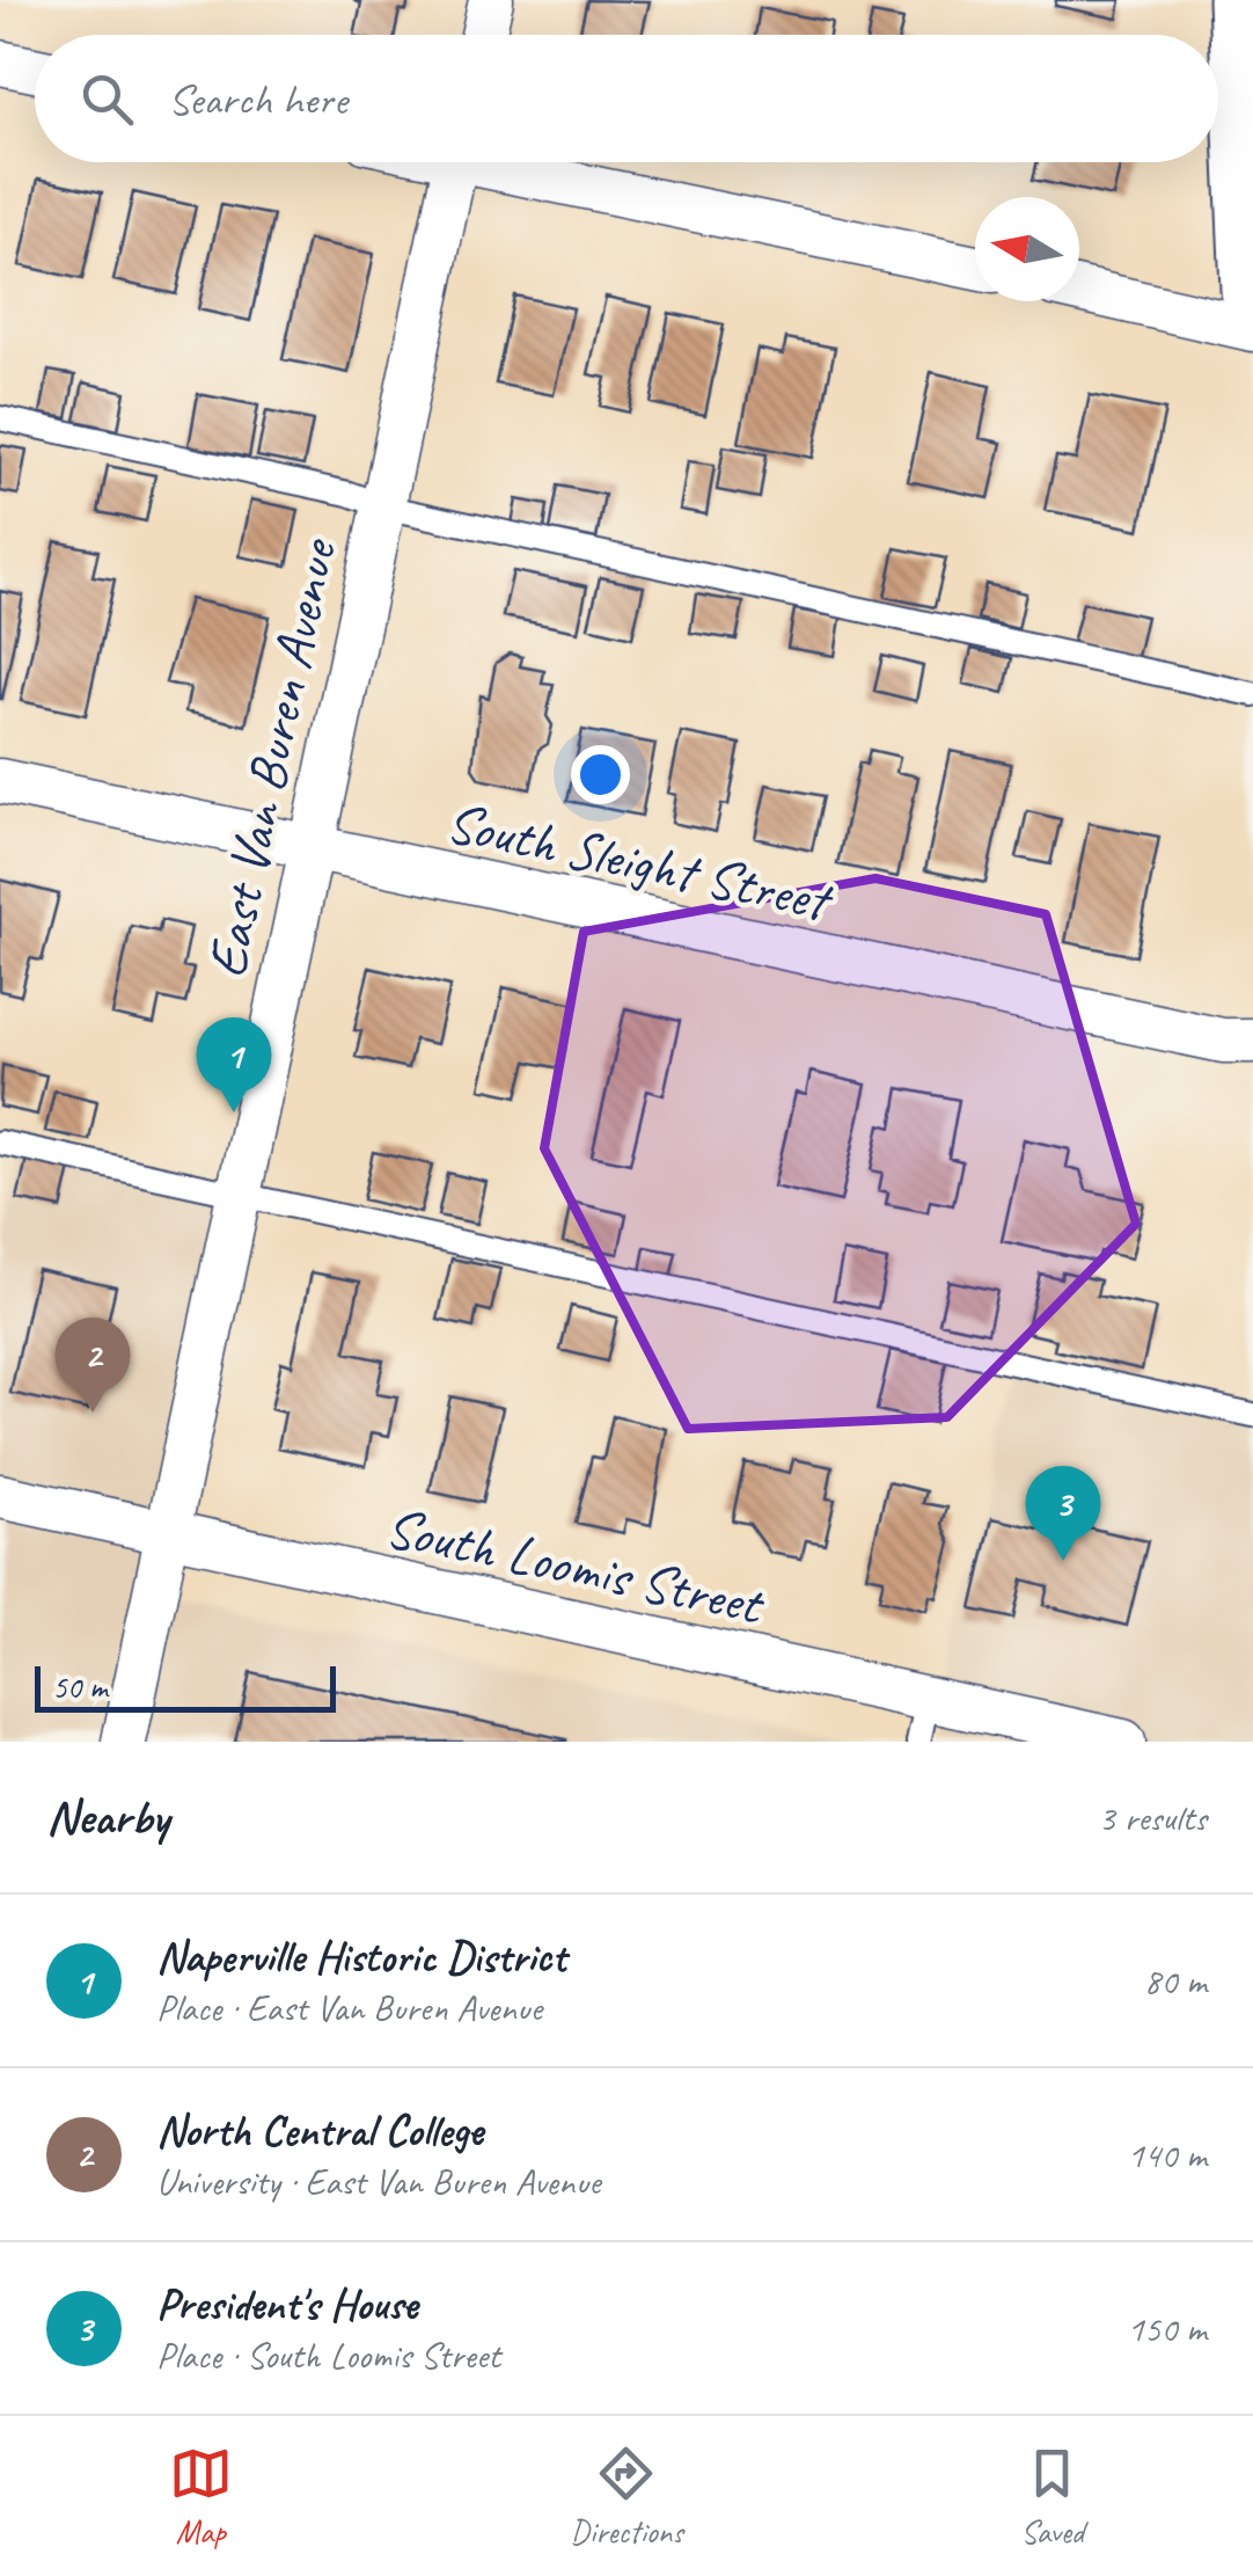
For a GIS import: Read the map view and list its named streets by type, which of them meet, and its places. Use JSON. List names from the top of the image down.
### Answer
{
  "streets": {
    "street": ["East Van Buren Avenue", "South Sleight Street", "South Loomis Street"]
  },
  "crossings": [
    ["East Van Buren Avenue", "South Sleight Street"],
    ["East Van Buren Avenue", "South Loomis Street"]
  ],
  "scale_bar": "50 m",
  "north": "left",
  "page": {
    "search": "Search here",
    "pins": ["1", "2", "3"],
    "scale": "50 m",
    "heading": ["Nearby", "3 results"],
    "list": [
      {
        "mark": "1",
        "name": "Naperville Historic District",
        "note": "Place · East Van Buren Avenue",
        "value": "80 m"
      },
      {
        "mark": "2",
        "name": "North Central College",
        "note": "University · East Van Buren Avenue",
        "value": "140 m"
      },
      {
        "mark": "3",
        "name": "President's House",
        "note": "Place · South Loomis Street",
        "value": "150 m"
      }
    ],
    "nav": ["Map", "Directions", "Saved"]
  }
}
